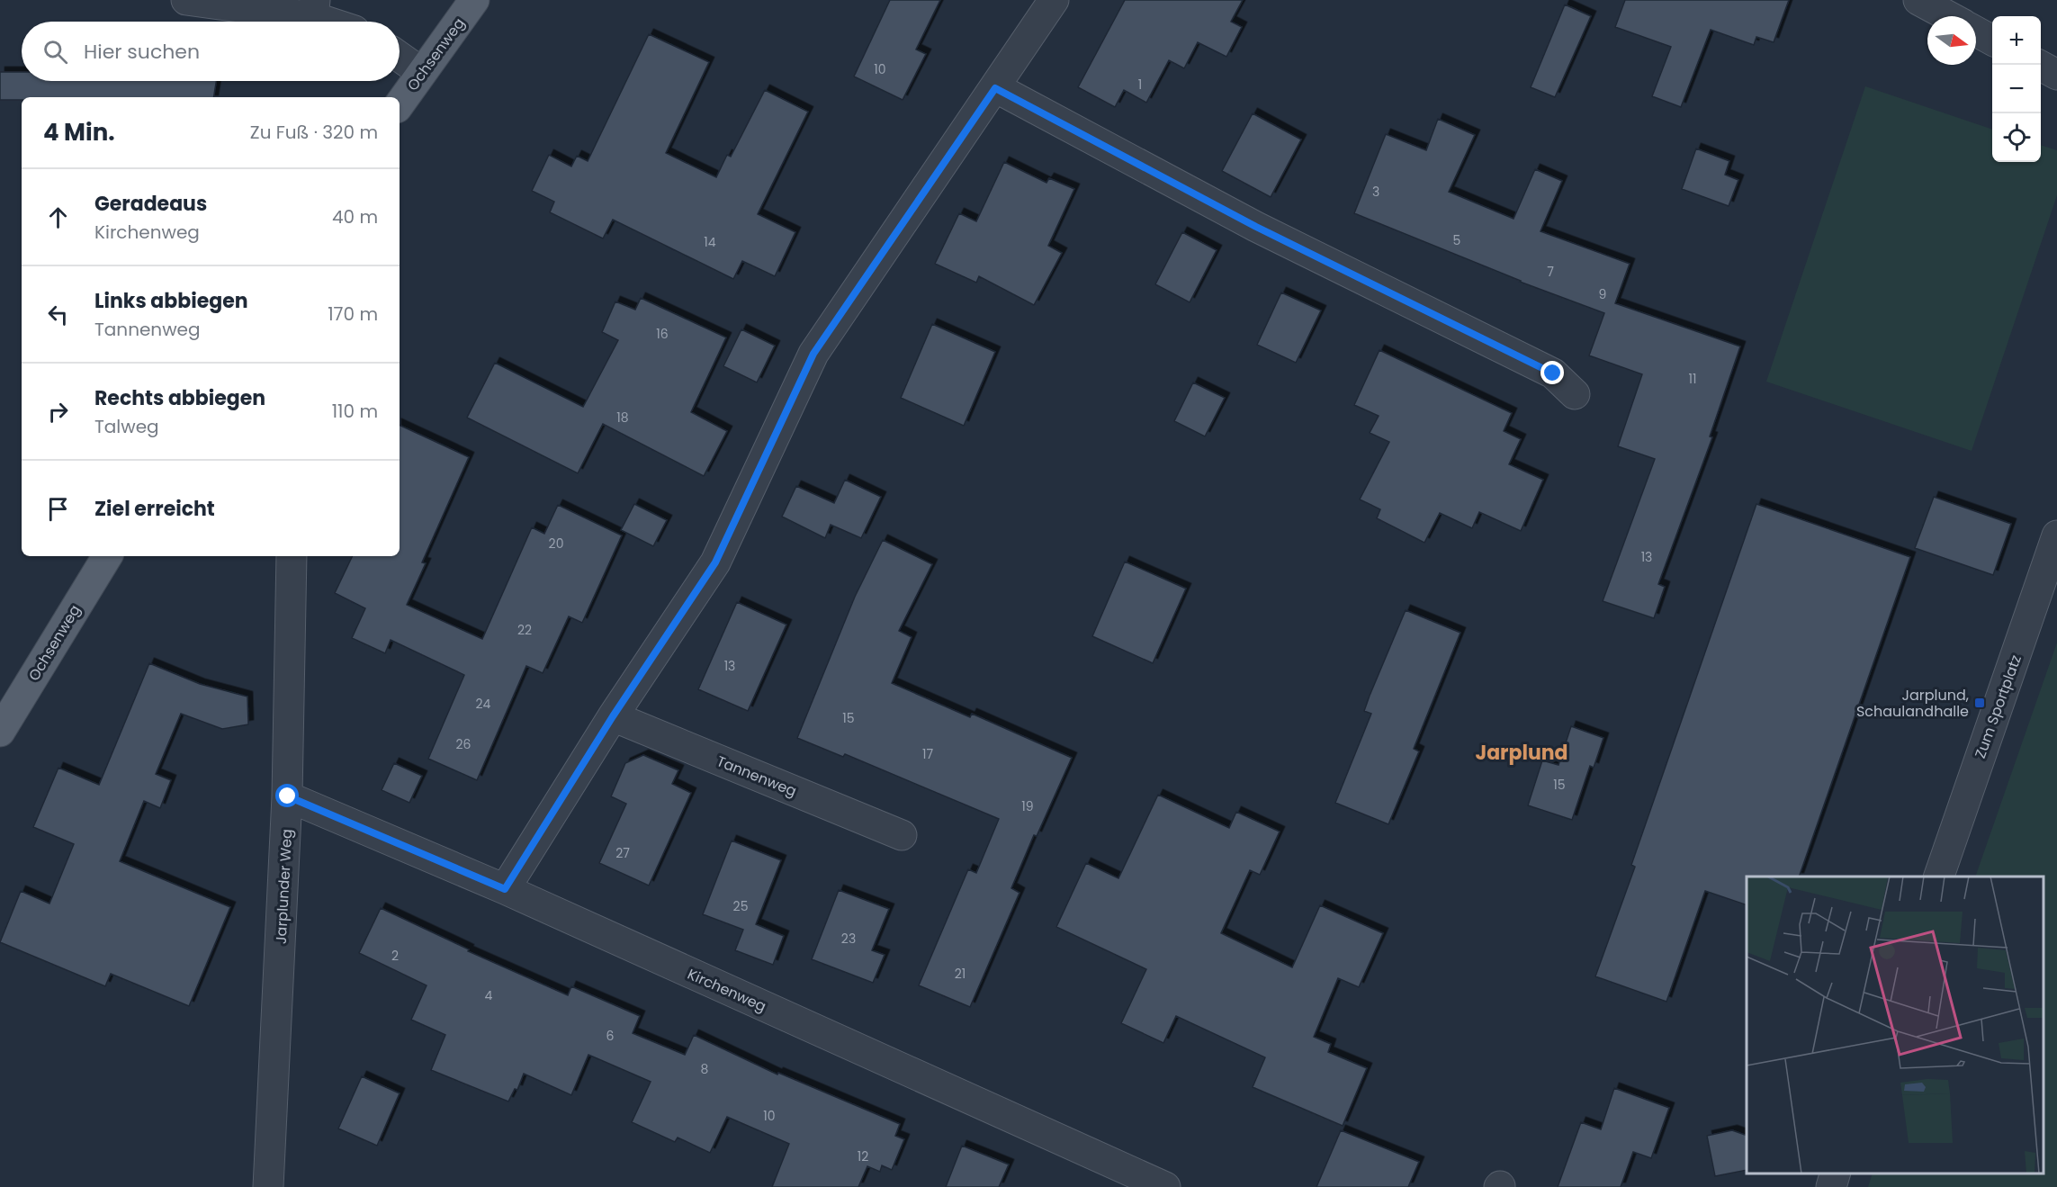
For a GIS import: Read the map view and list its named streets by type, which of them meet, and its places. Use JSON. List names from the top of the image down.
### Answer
{
  "streets": {
    "main road": ["Ochsenweg"],
    "street": [
      "Zum Sportplatz",
      "Tannenweg",
      "Jarplunder Weg",
      "Kirchenweg"
    ]
  },
  "crossings": [
    ["Jarplunder Weg", "Kirchenweg"]
  ],
  "districts": ["Jarplund"],
  "places": {
    "transit": ["Jarplund, Schaulandhalle"]
  },
  "house_numbers": [
    "10",
    "1",
    "3",
    "5",
    "14",
    "7",
    "9",
    "16",
    "11",
    "18",
    "20",
    "13",
    "22",
    "13",
    "24",
    "15",
    "26",
    "17",
    "15",
    "19",
    "27",
    "25",
    "23",
    "2",
    "21",
    "4",
    "6",
    "8",
    "10",
    "12"
  ],
  "north": "right",
  "page": {
    "map_buttons": ["+", "−"],
    "search": "Hier suchen",
    "heading": ["4 Min.", "Zu Fuß · 320 m"],
    "list": [
      ["Geradeaus", "Kirchenweg", "40 m"],
      ["Links abbiegen", "Tannenweg", "170 m"],
      ["Rechts abbiegen", "Talweg", "110 m"],
      "Ziel erreicht"
    ]
  }
}
